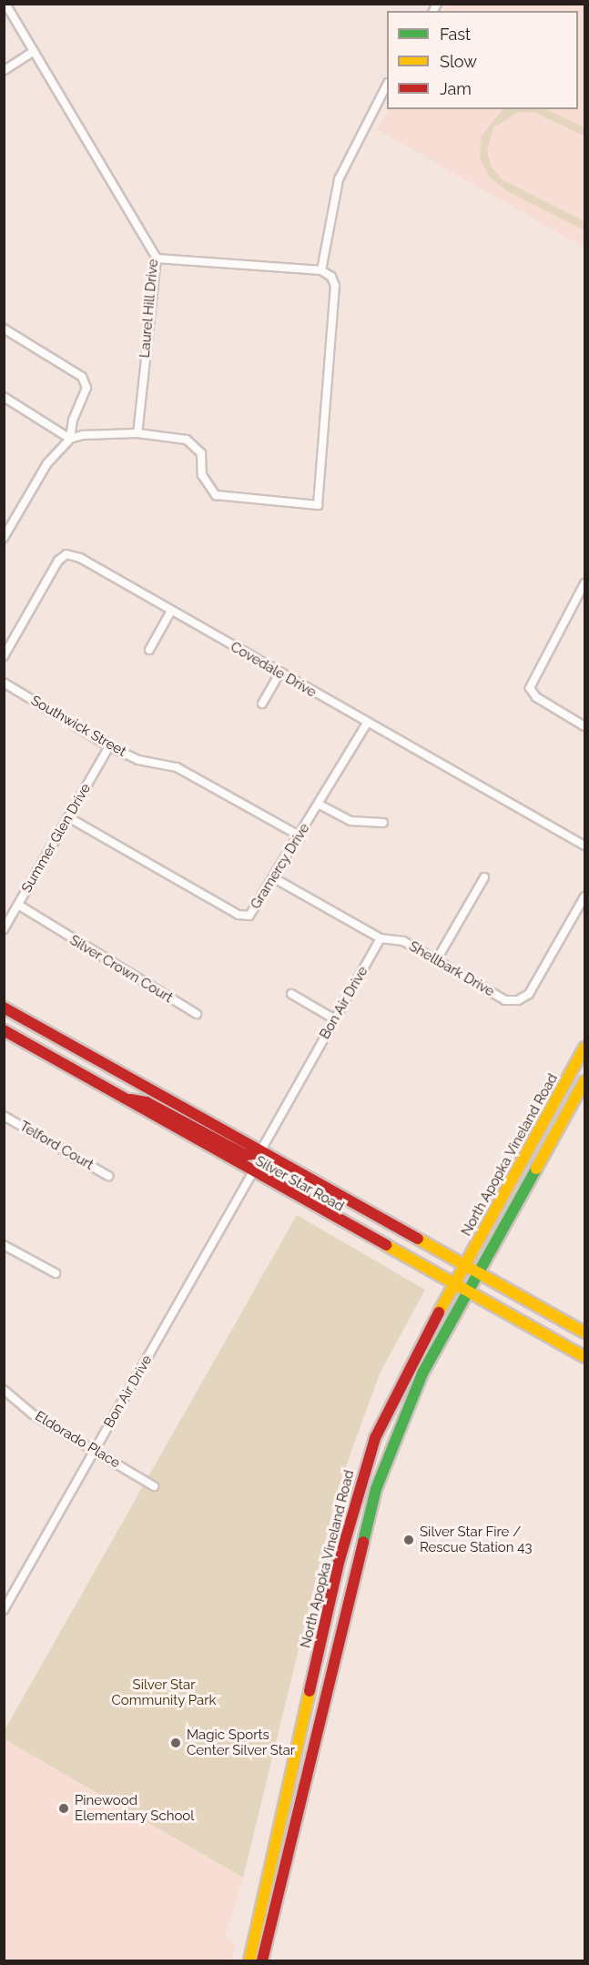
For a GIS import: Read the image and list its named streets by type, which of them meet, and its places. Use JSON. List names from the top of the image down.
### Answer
{
  "streets": {
    "main road": ["North Apopka Vineland Road", "Silver Star Road"],
    "street": [
      "Laurel Hill Drive",
      "Covedale Drive",
      "Southwick Street",
      "Summer Glen Drive",
      "Gramercy Drive",
      "Silver Crown Court",
      "Shellbark Drive",
      "Bon Air Drive",
      "Telford Court",
      "Eldorado Place"
    ]
  },
  "crossings": [
    ["Covedale Drive", "Gramercy Drive"],
    ["Southwick Street", "Summer Glen Drive"],
    ["Southwick Street", "Gramercy Drive"],
    ["Summer Glen Drive", "Gramercy Drive"],
    ["Summer Glen Drive", "Silver Crown Court"],
    ["Gramercy Drive", "Shellbark Drive"],
    ["Shellbark Drive", "Bon Air Drive"],
    ["Bon Air Drive", "Silver Star Road"],
    ["Bon Air Drive", "Eldorado Place"],
    ["North Apopka Vineland Road", "Silver Star Road"]
  ],
  "parks": ["Silver Star Community Park"],
  "places": ["Silver Star Fire / Rescue Station 43", "Magic Sports Center Silver Star", "Pinewood Elementary School"],
  "legend": ["Fast", "Slow", "Jam"]
}
